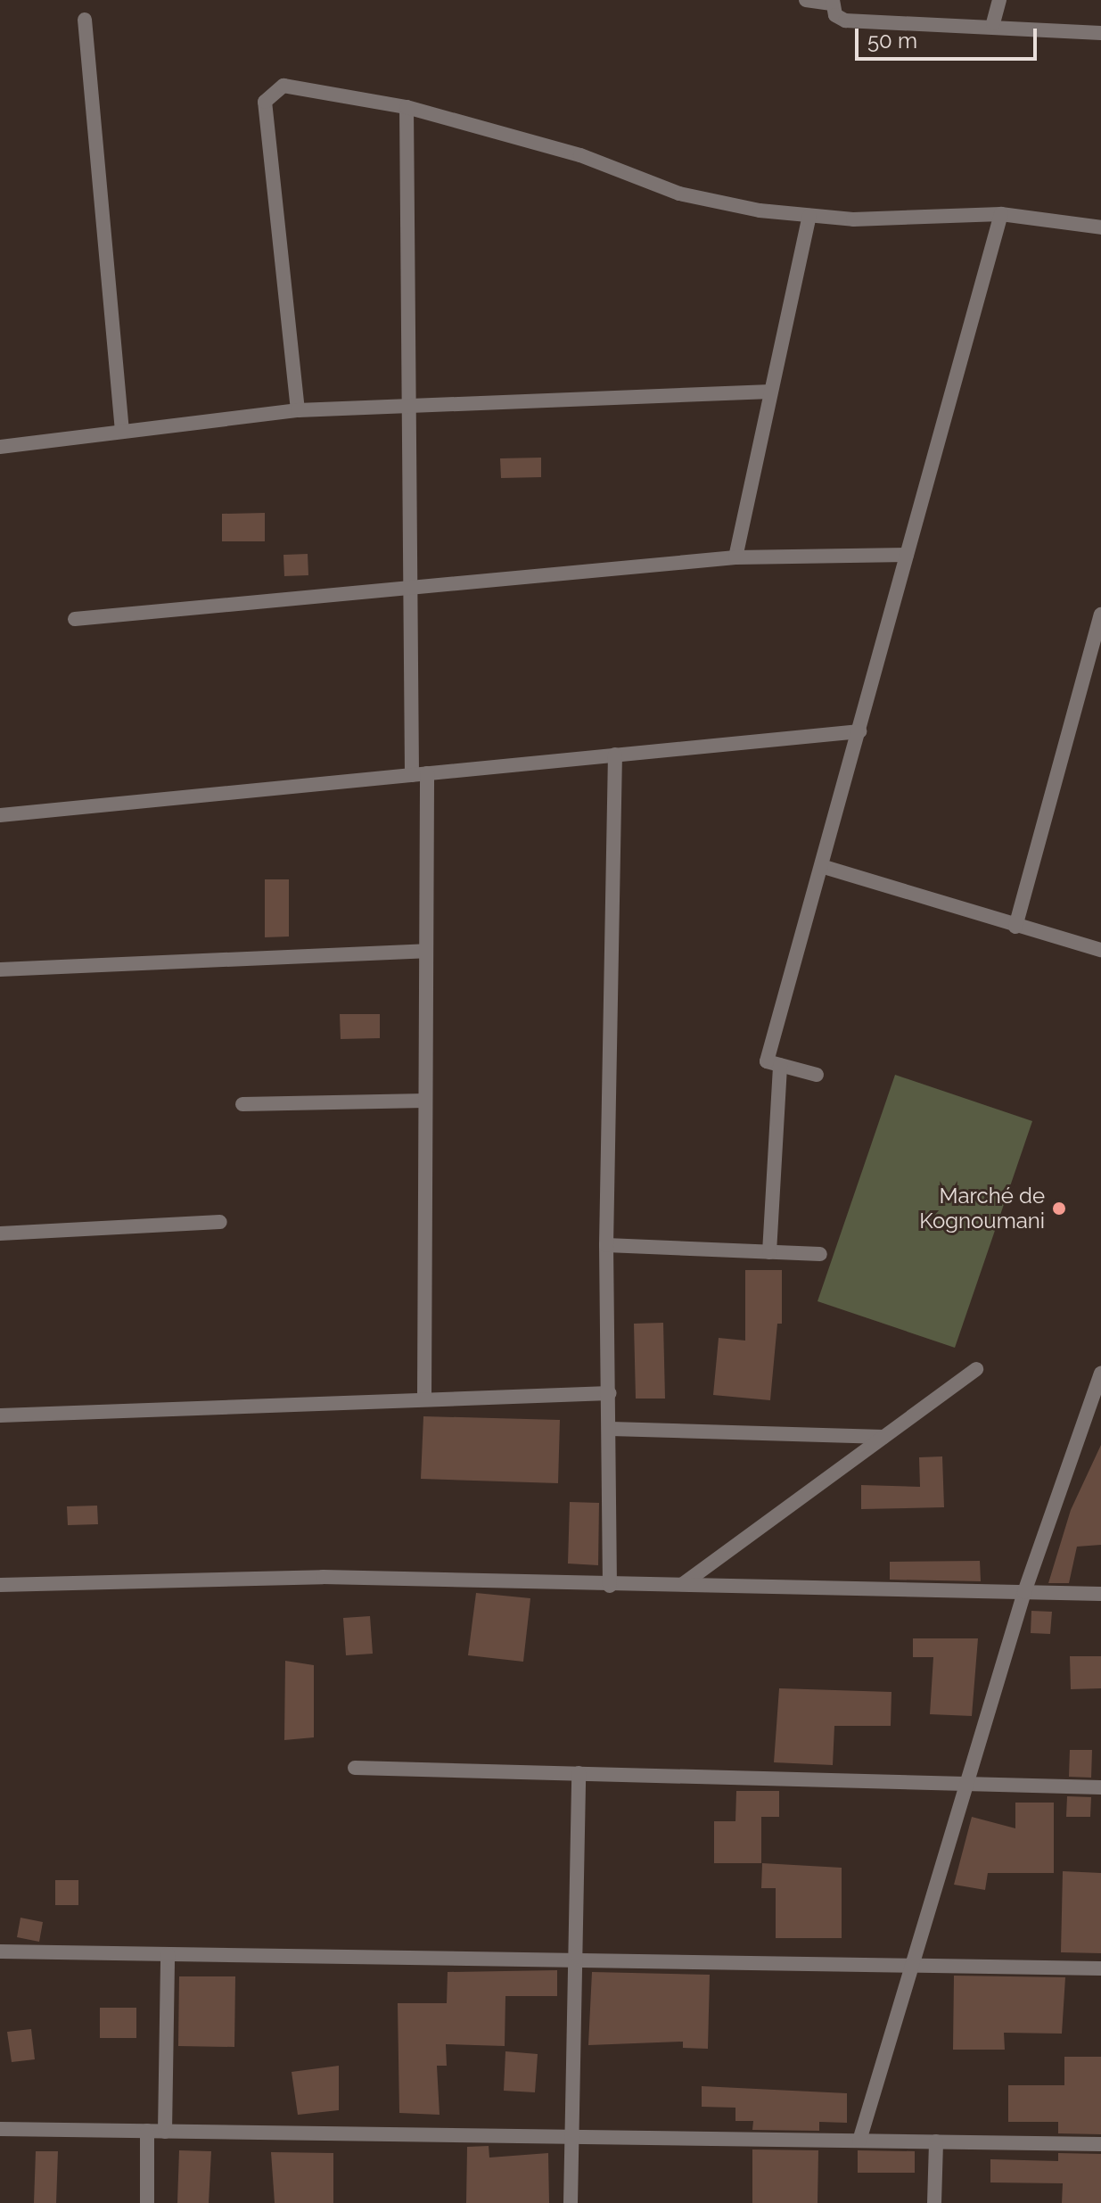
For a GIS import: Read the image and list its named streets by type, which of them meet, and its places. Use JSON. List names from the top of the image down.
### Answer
{
  "places": ["Marché de Kognoumani"],
  "scale_bar": "50 m"
}
